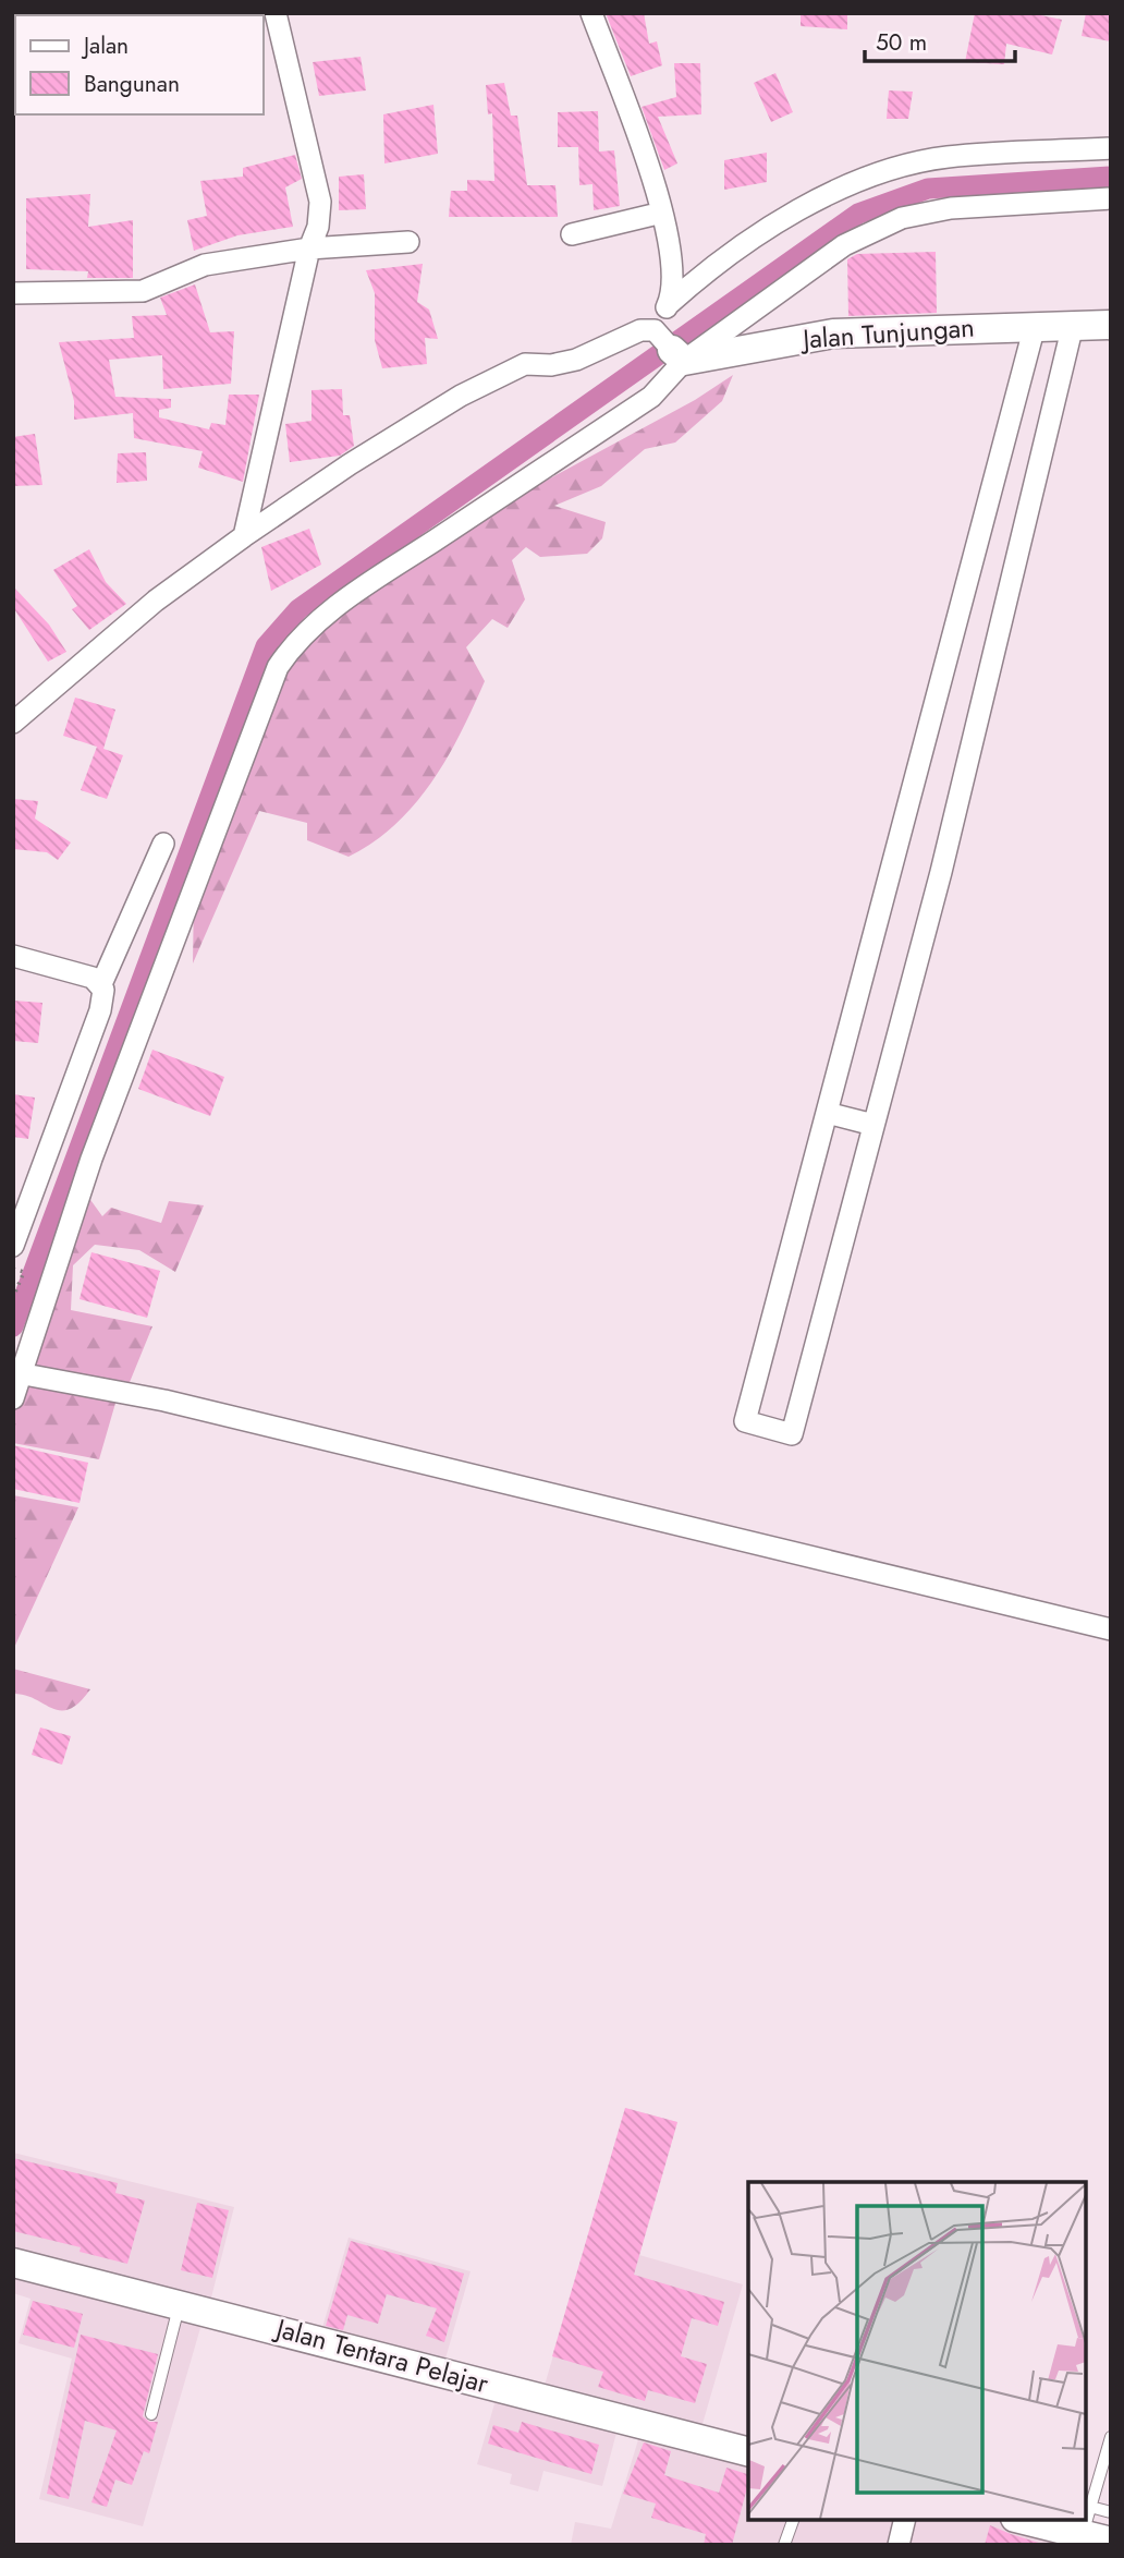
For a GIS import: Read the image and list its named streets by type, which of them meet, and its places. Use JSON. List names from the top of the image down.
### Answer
{
  "streets": {
    "main road": ["Jalan Tunjungan", "Jalan Tentara Pelajar"]
  },
  "legend": ["Jalan", "Bangunan"],
  "scale_bar": "50 m"
}
